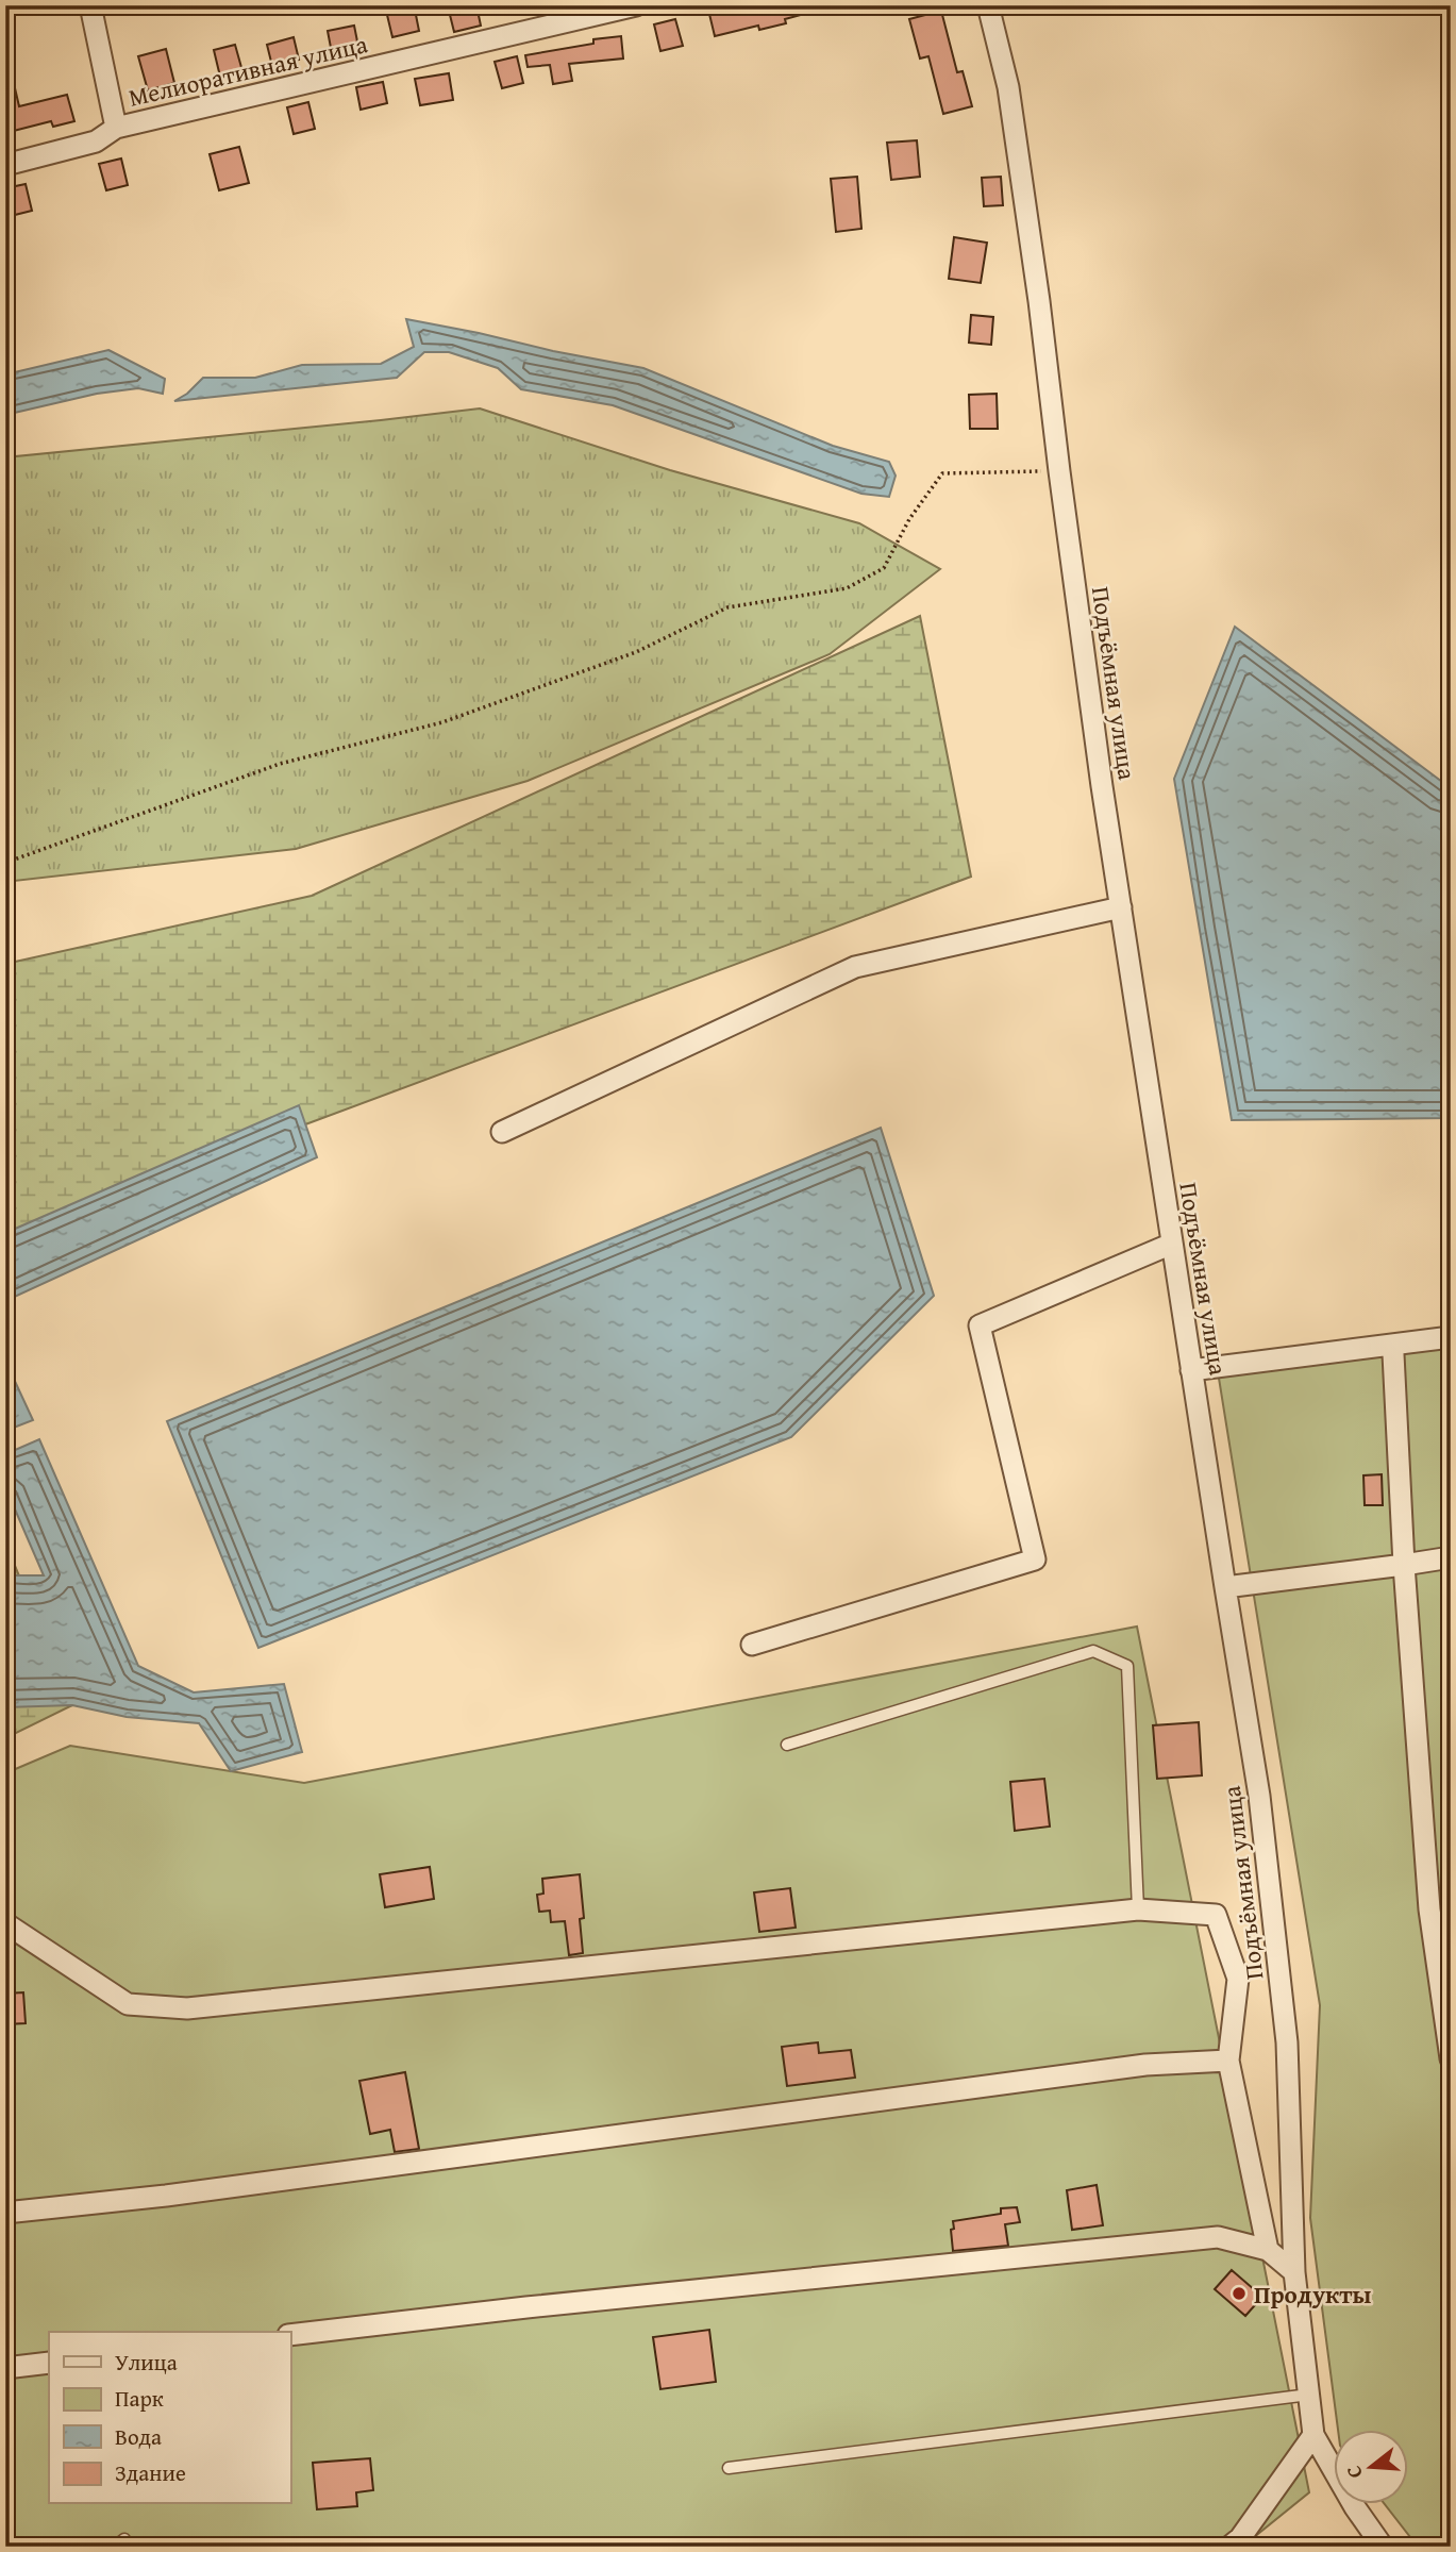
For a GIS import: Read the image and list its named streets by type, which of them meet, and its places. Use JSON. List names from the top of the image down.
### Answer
{
  "streets": {
    "street": ["Мелиоративная улица", "Подъёмная улица"]
  },
  "places": ["Продукты"],
  "legend": [
    "Улица",
    "Парк",
    "Вода",
    "Здание"
  ],
  "north": "left"
}
